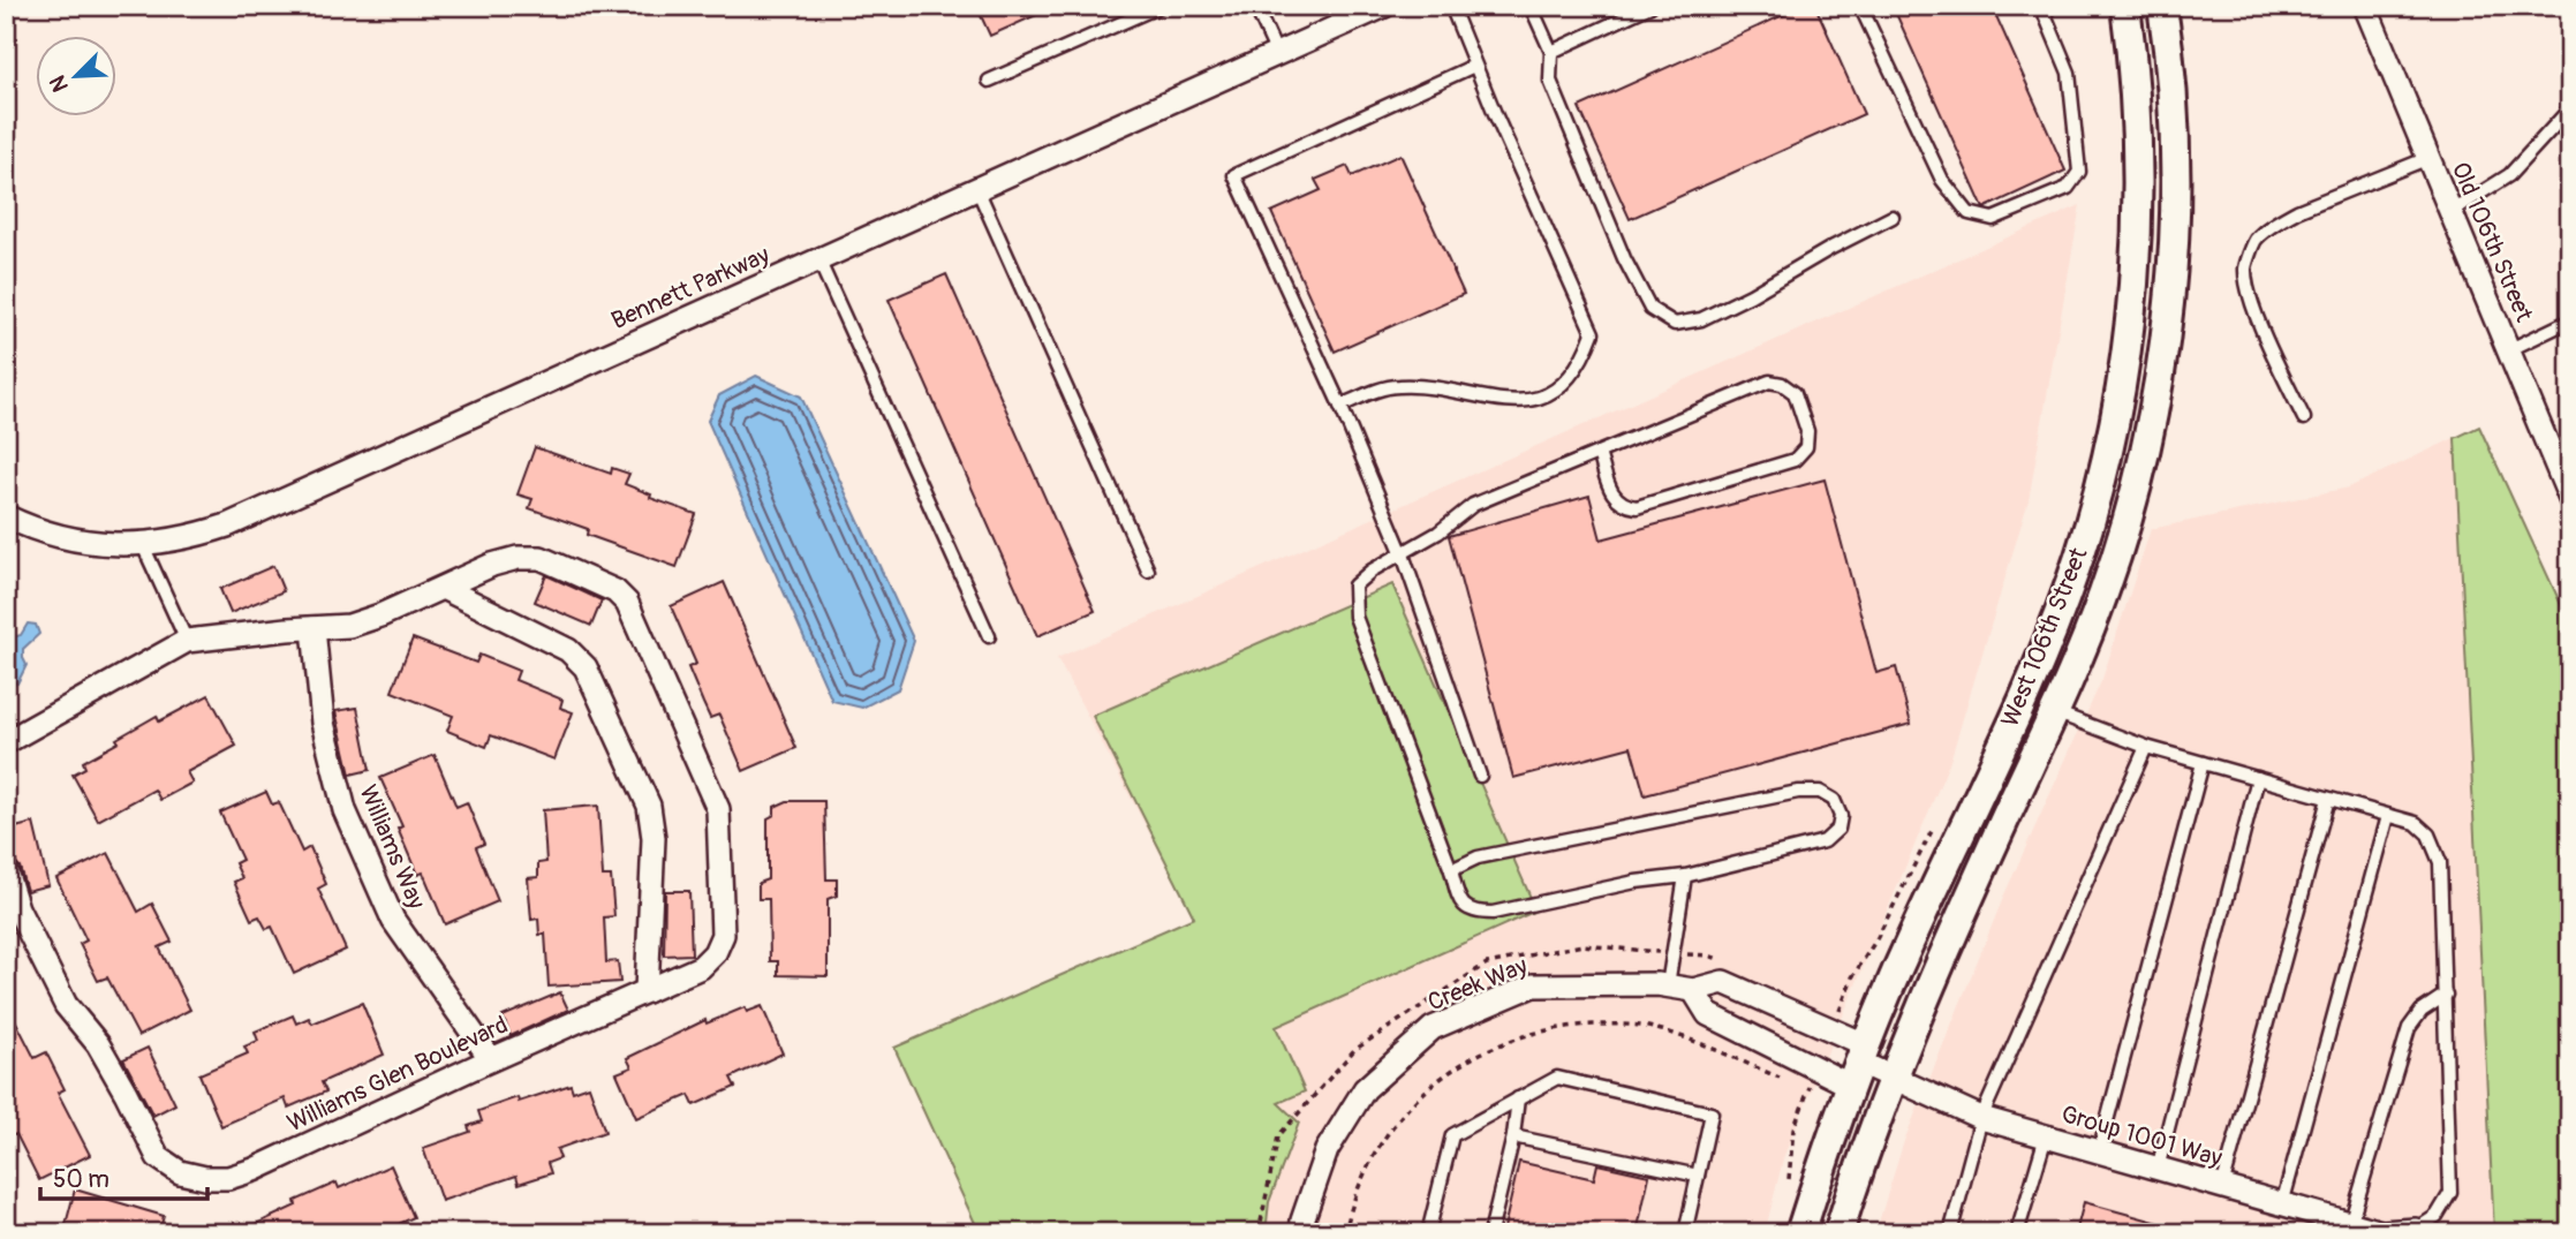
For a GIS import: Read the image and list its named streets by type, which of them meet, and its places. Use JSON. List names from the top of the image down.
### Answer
{
  "streets": {
    "street": [
      "Old 106th Street",
      "Bennett Parkway",
      "West 106th Street",
      "Williams Way",
      "Creek Way",
      "Williams Glen Boulevard",
      "Group 1001 Way"
    ]
  },
  "crossings": [
    ["West 106th Street", "Creek Way"],
    ["West 106th Street", "Group 1001 Way"],
    ["Williams Way", "Williams Glen Boulevard"],
    ["Creek Way", "Group 1001 Way"]
  ],
  "scale_bar": "50 m",
  "north": "bottom left"
}
